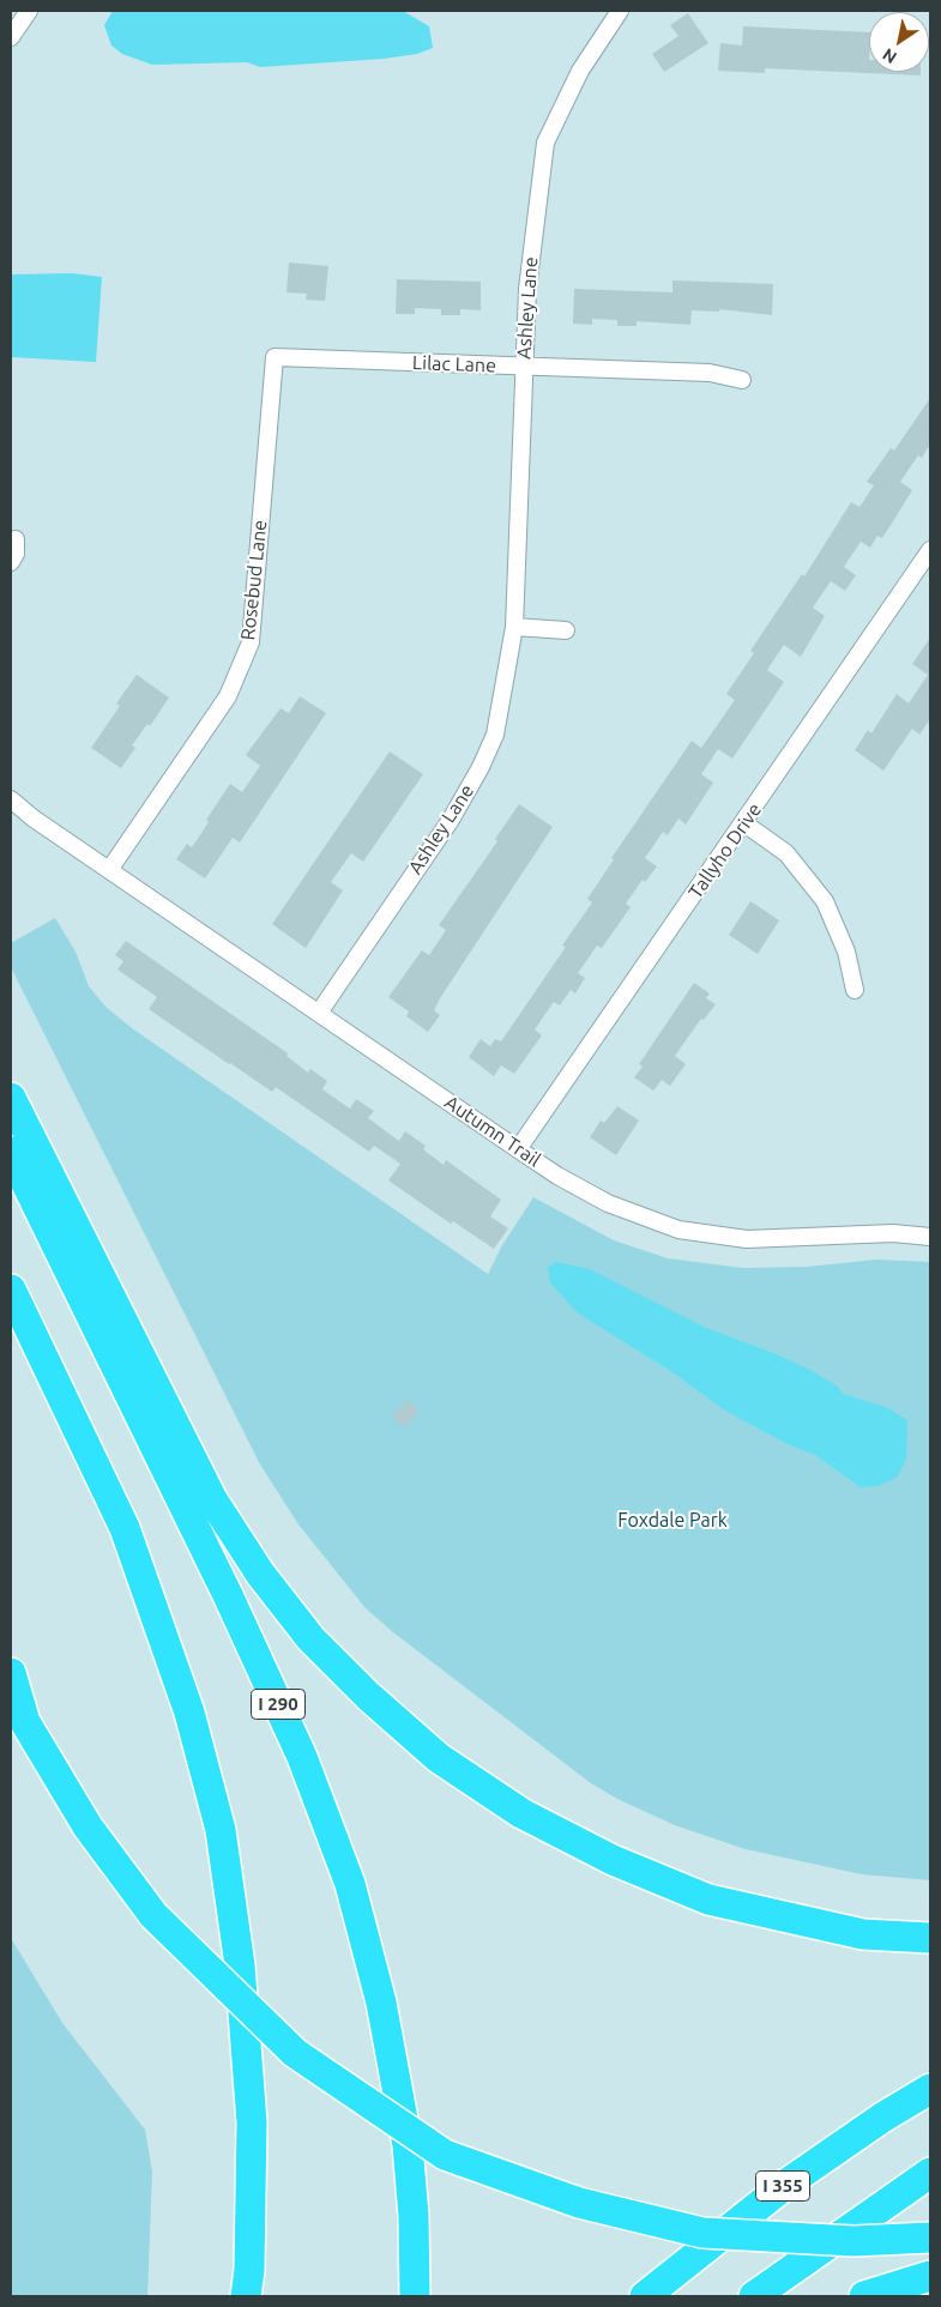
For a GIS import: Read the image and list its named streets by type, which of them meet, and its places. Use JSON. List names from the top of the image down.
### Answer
{
  "streets": {
    "highway": ["I 290", "I 355"],
    "street": [
      "Ashley Lane",
      "Lilac Lane",
      "Rosebud Lane",
      "Tallyho Drive",
      "Autumn Trail"
    ]
  },
  "crossings": [
    ["Ashley Lane", "Lilac Lane"],
    ["Ashley Lane", "Autumn Trail"],
    ["Lilac Lane", "Rosebud Lane"],
    ["Rosebud Lane", "Autumn Trail"],
    ["Tallyho Drive", "Autumn Trail"]
  ],
  "parks": ["Foxdale Park"],
  "north": "bottom left"
}
